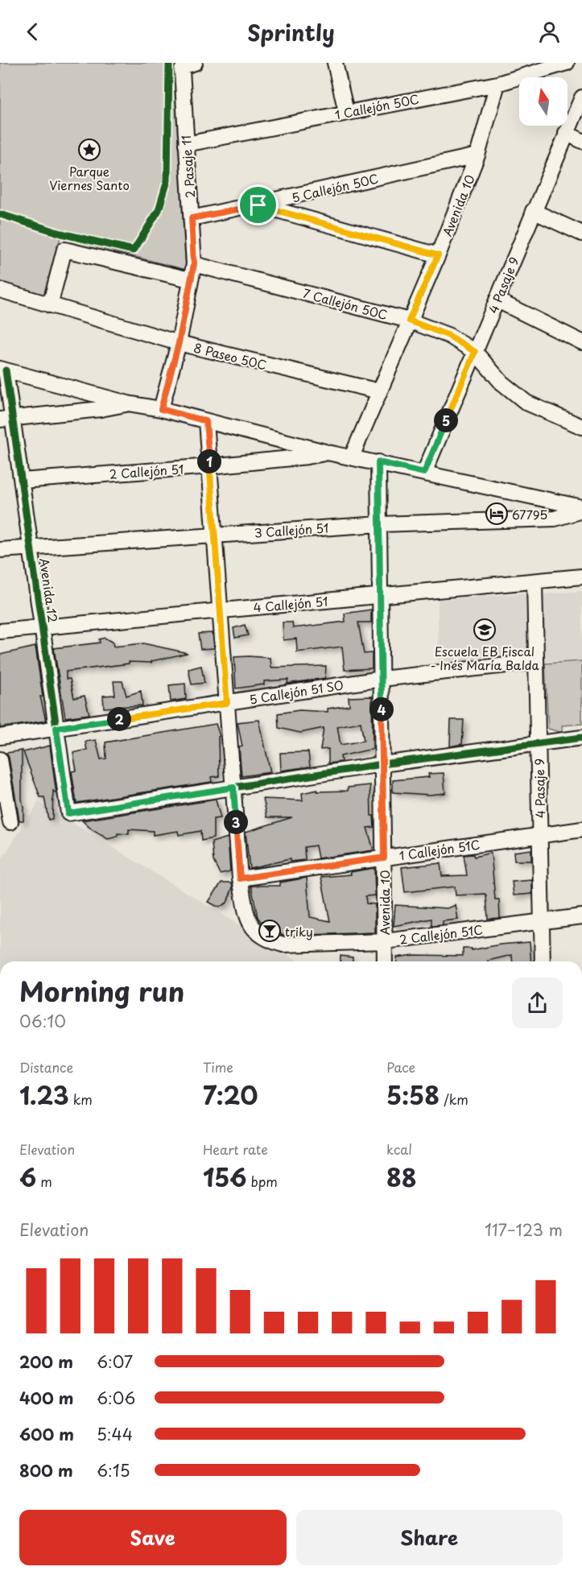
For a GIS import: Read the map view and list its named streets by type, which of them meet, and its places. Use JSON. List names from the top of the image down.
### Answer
{
  "streets": {
    "street": [
      "1 Callejón 50C",
      "2 Pasaje 11",
      "5 Callejón 50C",
      "Avenida 10",
      "4 Pasaje 9",
      "7 Callejón 50C",
      "8 Paseo 50C",
      "2 Callejón 51",
      "3 Callejón 51",
      "Avenida 12",
      "4 Callejón 51",
      "5 Callejón 51 SO",
      "1 Callejón 51C",
      "2 Callejón 51C"
    ]
  },
  "crossings": [
    ["1 Callejón 50C", "2 Pasaje 11"],
    ["1 Callejón 50C", "Avenida 10"],
    ["2 Pasaje 11", "5 Callejón 50C"],
    ["2 Pasaje 11", "7 Callejón 50C"],
    ["2 Pasaje 11", "8 Paseo 50C"],
    ["5 Callejón 50C", "Avenida 10"],
    ["Avenida 10", "7 Callejón 50C"],
    ["Avenida 10", "8 Paseo 50C"],
    ["Avenida 10", "3 Callejón 51"],
    ["Avenida 10", "4 Callejón 51"],
    ["Avenida 10", "5 Callejón 51 SO"],
    ["Avenida 10", "1 Callejón 51C"],
    ["Avenida 10", "2 Callejón 51C"],
    ["4 Pasaje 9", "7 Callejón 50C"],
    ["4 Pasaje 9", "4 Callejón 51"],
    ["4 Pasaje 9", "5 Callejón 51 SO"],
    ["4 Pasaje 9", "1 Callejón 51C"],
    ["4 Pasaje 9", "2 Callejón 51C"],
    ["2 Callejón 51", "Avenida 12"],
    ["3 Callejón 51", "Avenida 12"],
    ["Avenida 12", "4 Callejón 51"],
    ["Avenida 12", "5 Callejón 51 SO"],
    ["1 Callejón 51C", "2 Callejón 51C"]
  ],
  "places": {
    "place": ["Parque Viernes Santo"],
    "hotel": ["67795"],
    "school or university": ["Escuela EB Fiscal - Inés María Balda"],
    "bar": ["triky"]
  },
  "north": "top",
  "page": {
    "header": "Sprintly",
    "pins": [
      "5",
      "1",
      "4",
      "2",
      "3"
    ],
    "heading": ["Morning run", "06:10"],
    "stats": [
      ["Distance", "1.23 km"],
      ["Time", "7:20"],
      ["Pace", "5:58 /km"],
      ["Elevation", "6 m"],
      ["Heart rate", "156 bpm"],
      ["kcal", "88"]
    ],
    "chart": ["Elevation", "117–123 m"],
    "list": [
      {
        "name": "200 m",
        "note": "6:07"
      },
      {
        "name": "400 m",
        "note": "6:06"
      },
      {
        "name": "600 m",
        "note": "5:44"
      },
      {
        "name": "800 m",
        "note": "6:15"
      }
    ],
    "buttons": ["Save", "Share"]
  }
}
